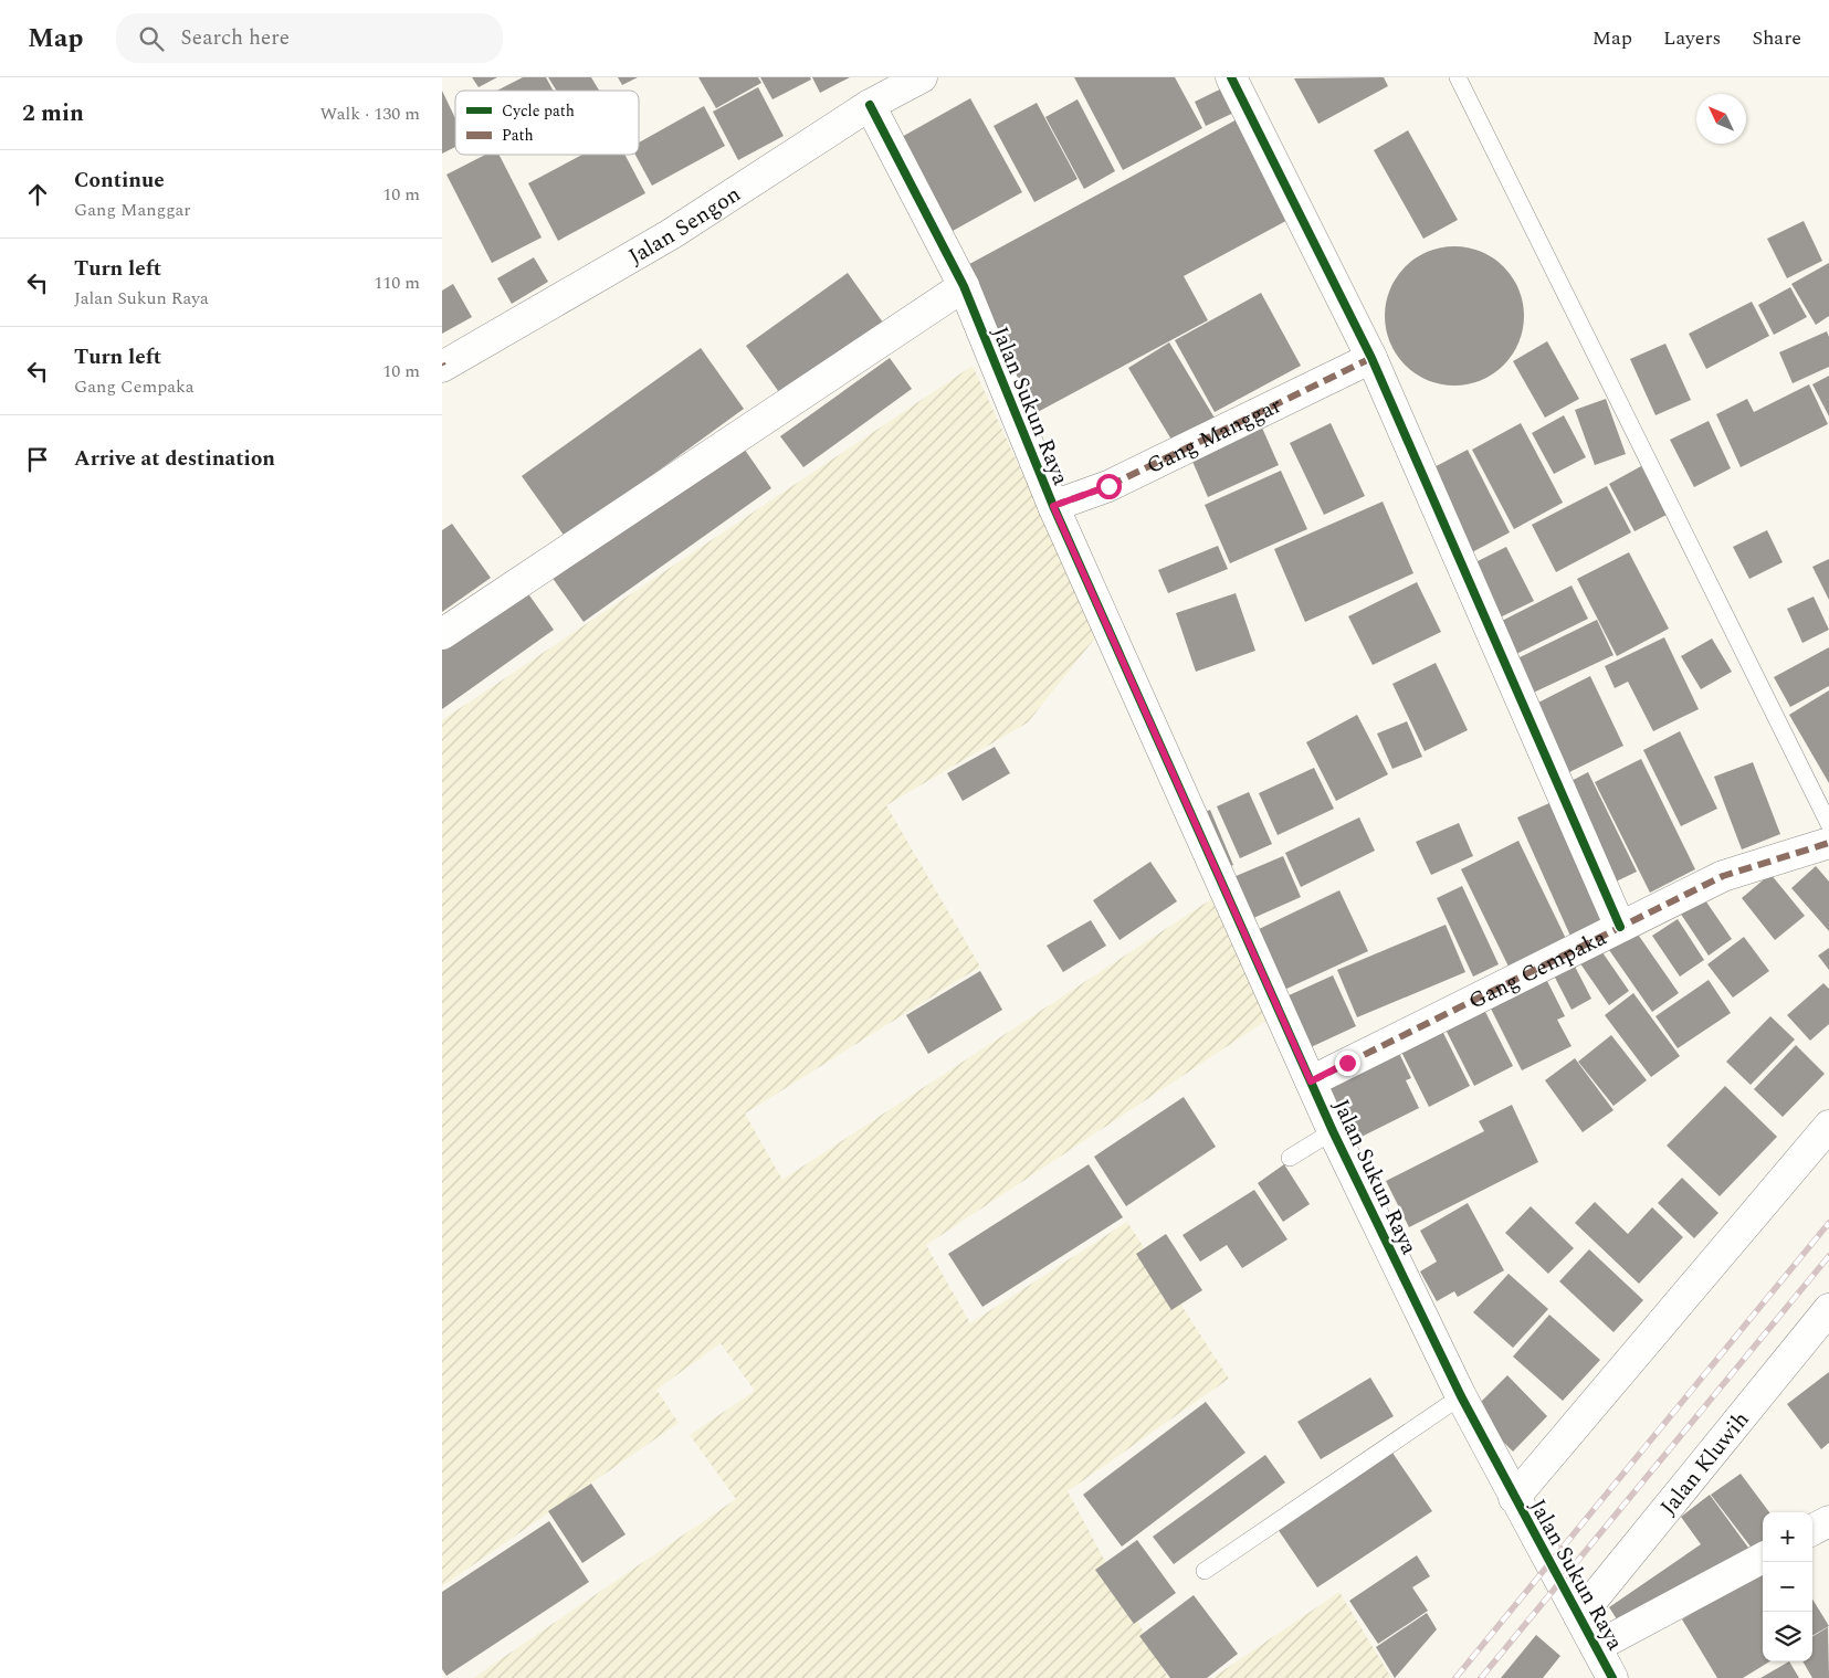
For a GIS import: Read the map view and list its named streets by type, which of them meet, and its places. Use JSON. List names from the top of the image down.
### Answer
{
  "streets": {
    "street": [
      "Jalan Sengon",
      "Jalan Sukun Raya",
      "Gang Manggar",
      "Gang Cempaka",
      "Jalan Kluwih"
    ]
  },
  "crossings": [
    ["Jalan Sengon", "Jalan Sukun Raya"],
    ["Jalan Sukun Raya", "Gang Manggar"],
    ["Jalan Sukun Raya", "Gang Cempaka"],
    ["Jalan Sukun Raya", "Jalan Kluwih"]
  ],
  "legend": ["Cycle path", "Path"],
  "north": "top left",
  "page": {
    "header": "Map",
    "search": "Search here",
    "nav": ["Map", "Layers", "Share"],
    "heading": ["2 min", "Walk · 130 m"],
    "list": [
      ["Continue", "Gang Manggar", "10 m"],
      ["Turn left", "Jalan Sukun Raya", "110 m"],
      ["Turn left", "Gang Cempaka", "10 m"],
      "Arrive at destination"
    ],
    "map_buttons": ["+", "−"]
  }
}
